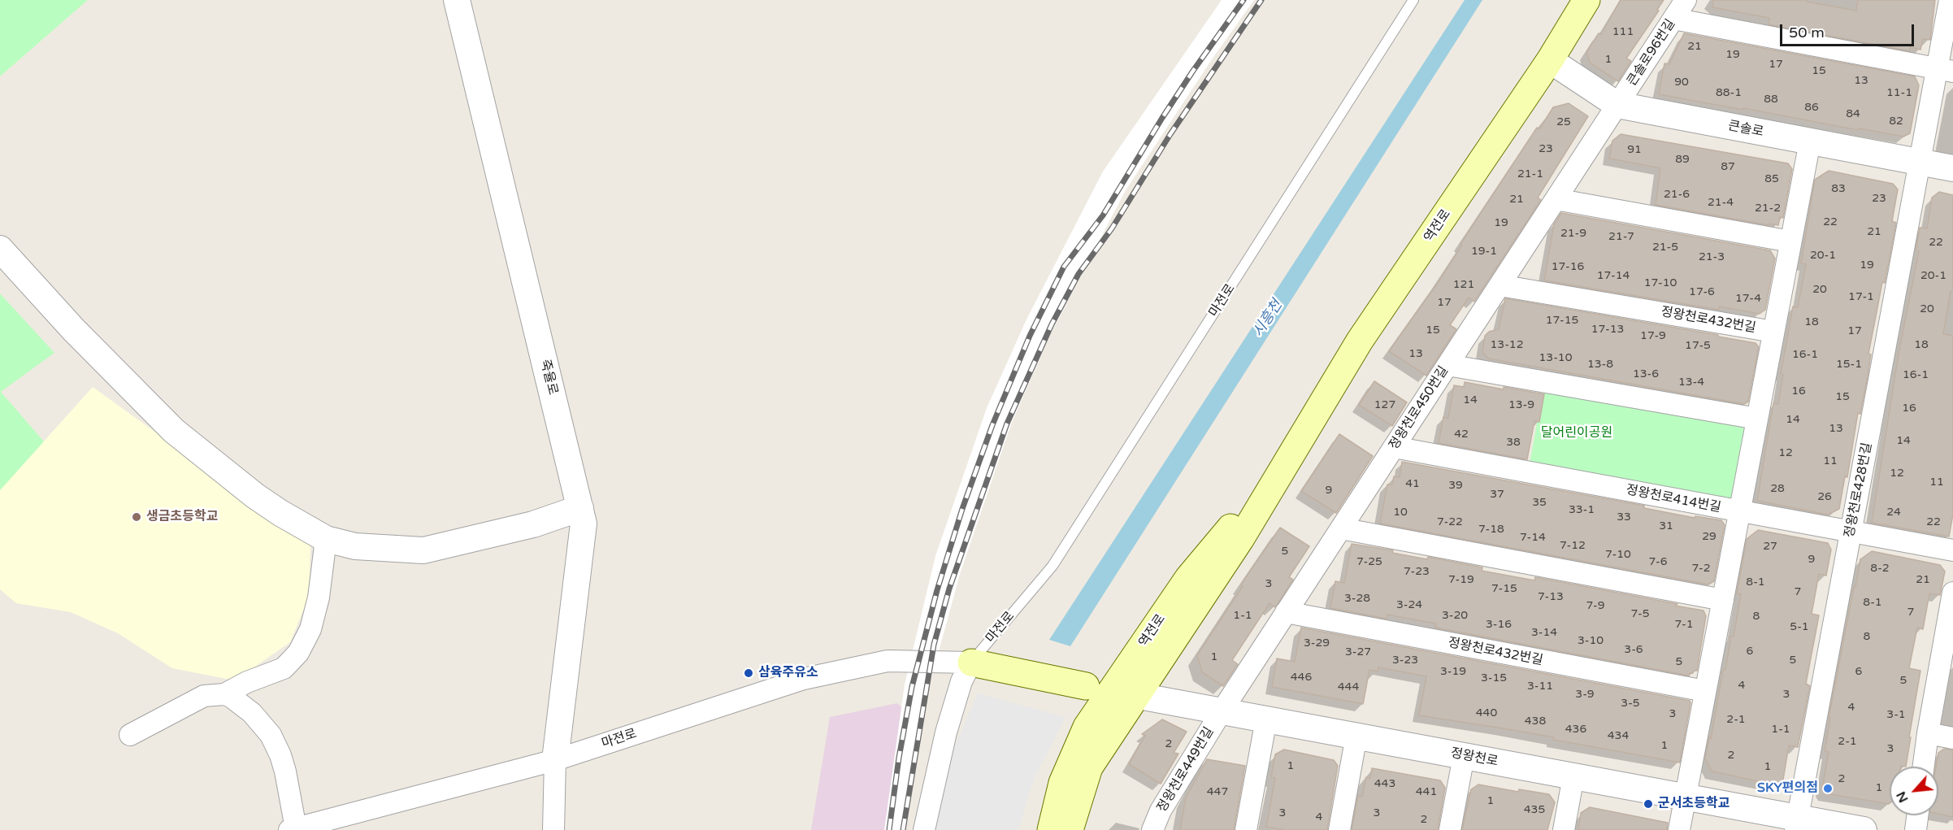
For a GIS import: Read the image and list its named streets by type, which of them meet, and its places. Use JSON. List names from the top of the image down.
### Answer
{
  "streets": {
    "main road": ["역전로"],
    "street": [
      "큰솔로96번길",
      "큰솔로",
      "마전로",
      "정왕천로432번길",
      "죽율로",
      "정왕천로450번길",
      "정왕천로428번길",
      "정왕천로414번길",
      "정왕천로",
      "정왕천로449번길"
    ]
  },
  "crossings": [
    ["큰솔로96번길", "큰솔로"],
    ["큰솔로96번길", "정왕천로450번길"],
    ["큰솔로", "역전로"],
    ["큰솔로", "정왕천로432번길"],
    ["큰솔로", "정왕천로450번길"],
    ["큰솔로", "정왕천로428번길"],
    ["역전로", "정왕천로"],
    ["마전로", "죽율로"],
    ["정왕천로432번길", "정왕천로450번길"],
    ["정왕천로432번길", "정왕천로414번길"],
    ["정왕천로432번길", "정왕천로"],
    ["정왕천로450번길", "정왕천로414번길"],
    ["정왕천로450번길", "정왕천로"],
    ["정왕천로450번길", "정왕천로449번길"],
    ["정왕천로428번길", "정왕천로414번길"],
    ["정왕천로428번길", "정왕천로"],
    ["정왕천로", "정왕천로449번길"]
  ],
  "water": ["시흥천"],
  "parks": ["달어린이공원"],
  "places": [
    "생금초등학교",
    "삼육주유소",
    "SKY편의점",
    "군서초등학교"
  ],
  "house_numbers": [
    "111",
    "21",
    "19",
    "1",
    "17",
    "15",
    "13",
    "90",
    "88-1",
    "11-1",
    "88",
    "86",
    "84",
    "82",
    "25",
    "23",
    "91",
    "89",
    "87",
    "21-1",
    "85",
    "83",
    "21-6",
    "23",
    "21",
    "21-4",
    "21-2",
    "22",
    "19",
    "21",
    "21-9",
    "21-7",
    "22",
    "21-5",
    "19-1",
    "20-1",
    "21-3",
    "19",
    "17-16",
    "17-14",
    "20-1",
    "17-10",
    "121",
    "20",
    "17-6",
    "17-1",
    "17-4",
    "17",
    "20",
    "17-15",
    "18",
    "17-13",
    "15",
    "17",
    "17-9",
    "13-12",
    "18",
    "17-5",
    "13",
    "16-1",
    "13-10",
    "13-8",
    "15-1",
    "13-6",
    "16-1",
    "13-4",
    "16",
    "15",
    "14",
    "127",
    "13-9",
    "16",
    "14",
    "13",
    "42",
    "14",
    "38",
    "12",
    "11",
    "12",
    "11",
    "41",
    "39",
    "28",
    "9",
    "37",
    "26",
    "35",
    "33-1",
    "10",
    "24",
    "33",
    "7-22",
    "22",
    "31",
    "7-18",
    "29",
    "7-14",
    "7-12",
    "27",
    "5",
    "7-10",
    "9",
    "7-25",
    "7-6",
    "7-2",
    "8-2",
    "7-23",
    "7-19",
    "21",
    "8-1",
    "3",
    "7-15",
    "7",
    "7-13",
    "3-28",
    "8-1",
    "3-24",
    "7-9",
    "7",
    "7-5",
    "1-1",
    "3-20",
    "8",
    "3-16",
    "7-1",
    "5-1",
    "3-14",
    "8",
    "3-10",
    "3-29",
    "3-6",
    "6",
    "3-27",
    "1",
    "3-23",
    "5",
    "5",
    "3-19",
    "6",
    "446",
    "3-15",
    "5",
    "4",
    "3-11",
    "444",
    "3-9",
    "3",
    "3-5",
    "4",
    "440",
    "3",
    "3-1",
    "2-1",
    "438",
    "436",
    "1-1",
    "434",
    "2-1",
    "2",
    "1",
    "3",
    "2",
    "1",
    "1",
    "2",
    "443",
    "1",
    "447",
    "441",
    "1",
    "435",
    "3",
    "3",
    "4",
    "2"
  ],
  "scale_bar": "50 m",
  "north": "bottom left"
}
